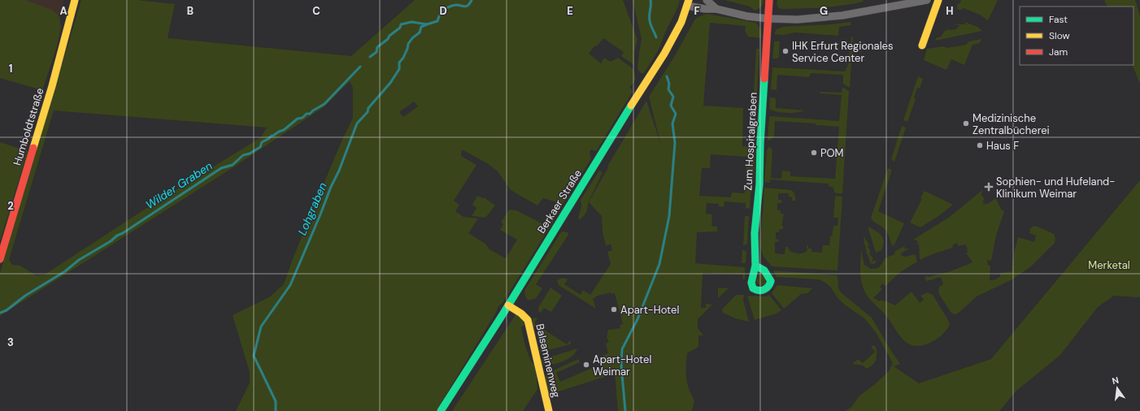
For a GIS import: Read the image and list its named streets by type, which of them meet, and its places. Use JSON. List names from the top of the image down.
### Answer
{
  "streets": {
    "street": [
      "Humboldtstraße",
      "Zum Hospitalgraben",
      "Berkaer Straße",
      "Balsaminenweg"
    ]
  },
  "crossings": [
    ["Berkaer Straße", "Balsaminenweg"]
  ],
  "water": ["Wilder Graben", "Lohgraben"],
  "parks": ["Merketal"],
  "places": {
    "other": [
      "IHK Erfurt Regionales Service Center",
      "Medizinische Zentralbücherei",
      "Haus F",
      "POM",
      "Apart-Hotel",
      "Apart-Hotel Weimar"
    ],
    "health": ["Sophien- und Hufeland- Klinikum Weimar"]
  },
  "legend": ["Fast", "Slow", "Jam"],
  "north": "top",
  "grid": {
    "columns": [
      "A",
      "B",
      "C",
      "D",
      "E",
      "F",
      "G",
      "H"
    ],
    "rows": ["1", "2", "3"]
  }
}
